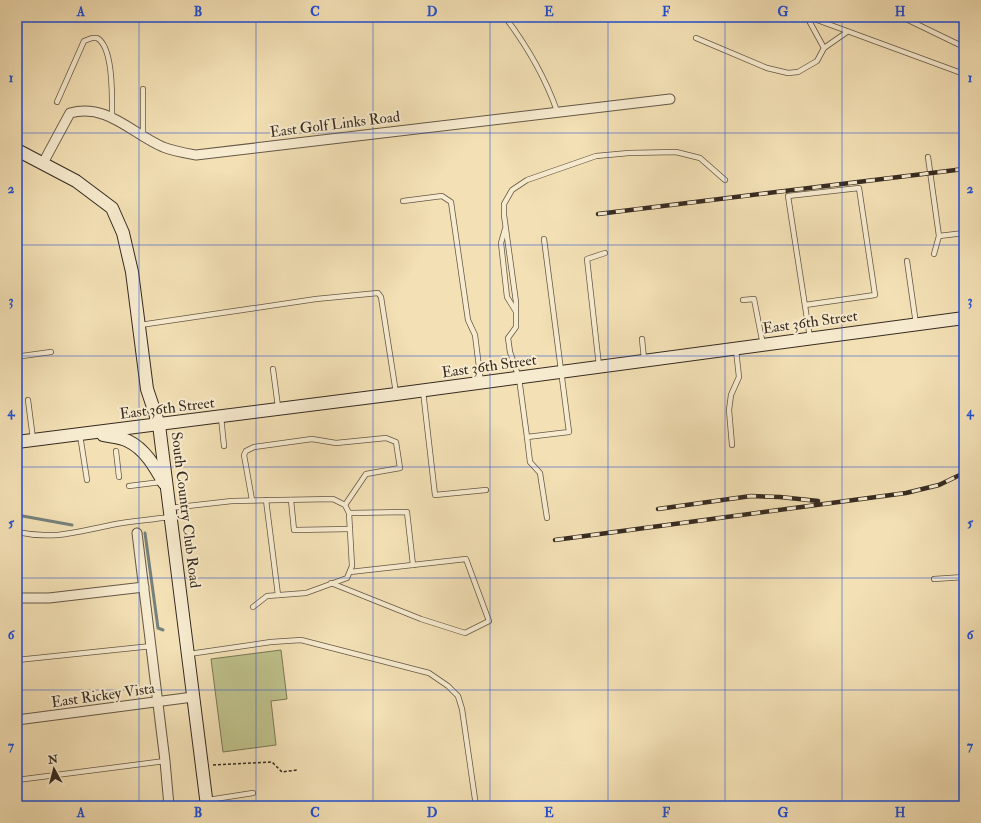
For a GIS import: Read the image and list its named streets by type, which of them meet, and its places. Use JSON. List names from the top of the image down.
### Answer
{
  "streets": {
    "main road": ["East 36th Street", "South Country Club Road"],
    "street": ["East Golf Links Road", "East Rickey Vista"]
  },
  "crossings": [
    ["East Golf Links Road", "South Country Club Road"],
    ["East 36th Street", "South Country Club Road"],
    ["South Country Club Road", "East Rickey Vista"]
  ],
  "north": "top",
  "grid": {
    "columns": [
      "A",
      "B",
      "C",
      "D",
      "E",
      "F",
      "G",
      "H"
    ],
    "rows": [
      "1",
      "2",
      "3",
      "4",
      "5",
      "6",
      "7"
    ]
  }
}
